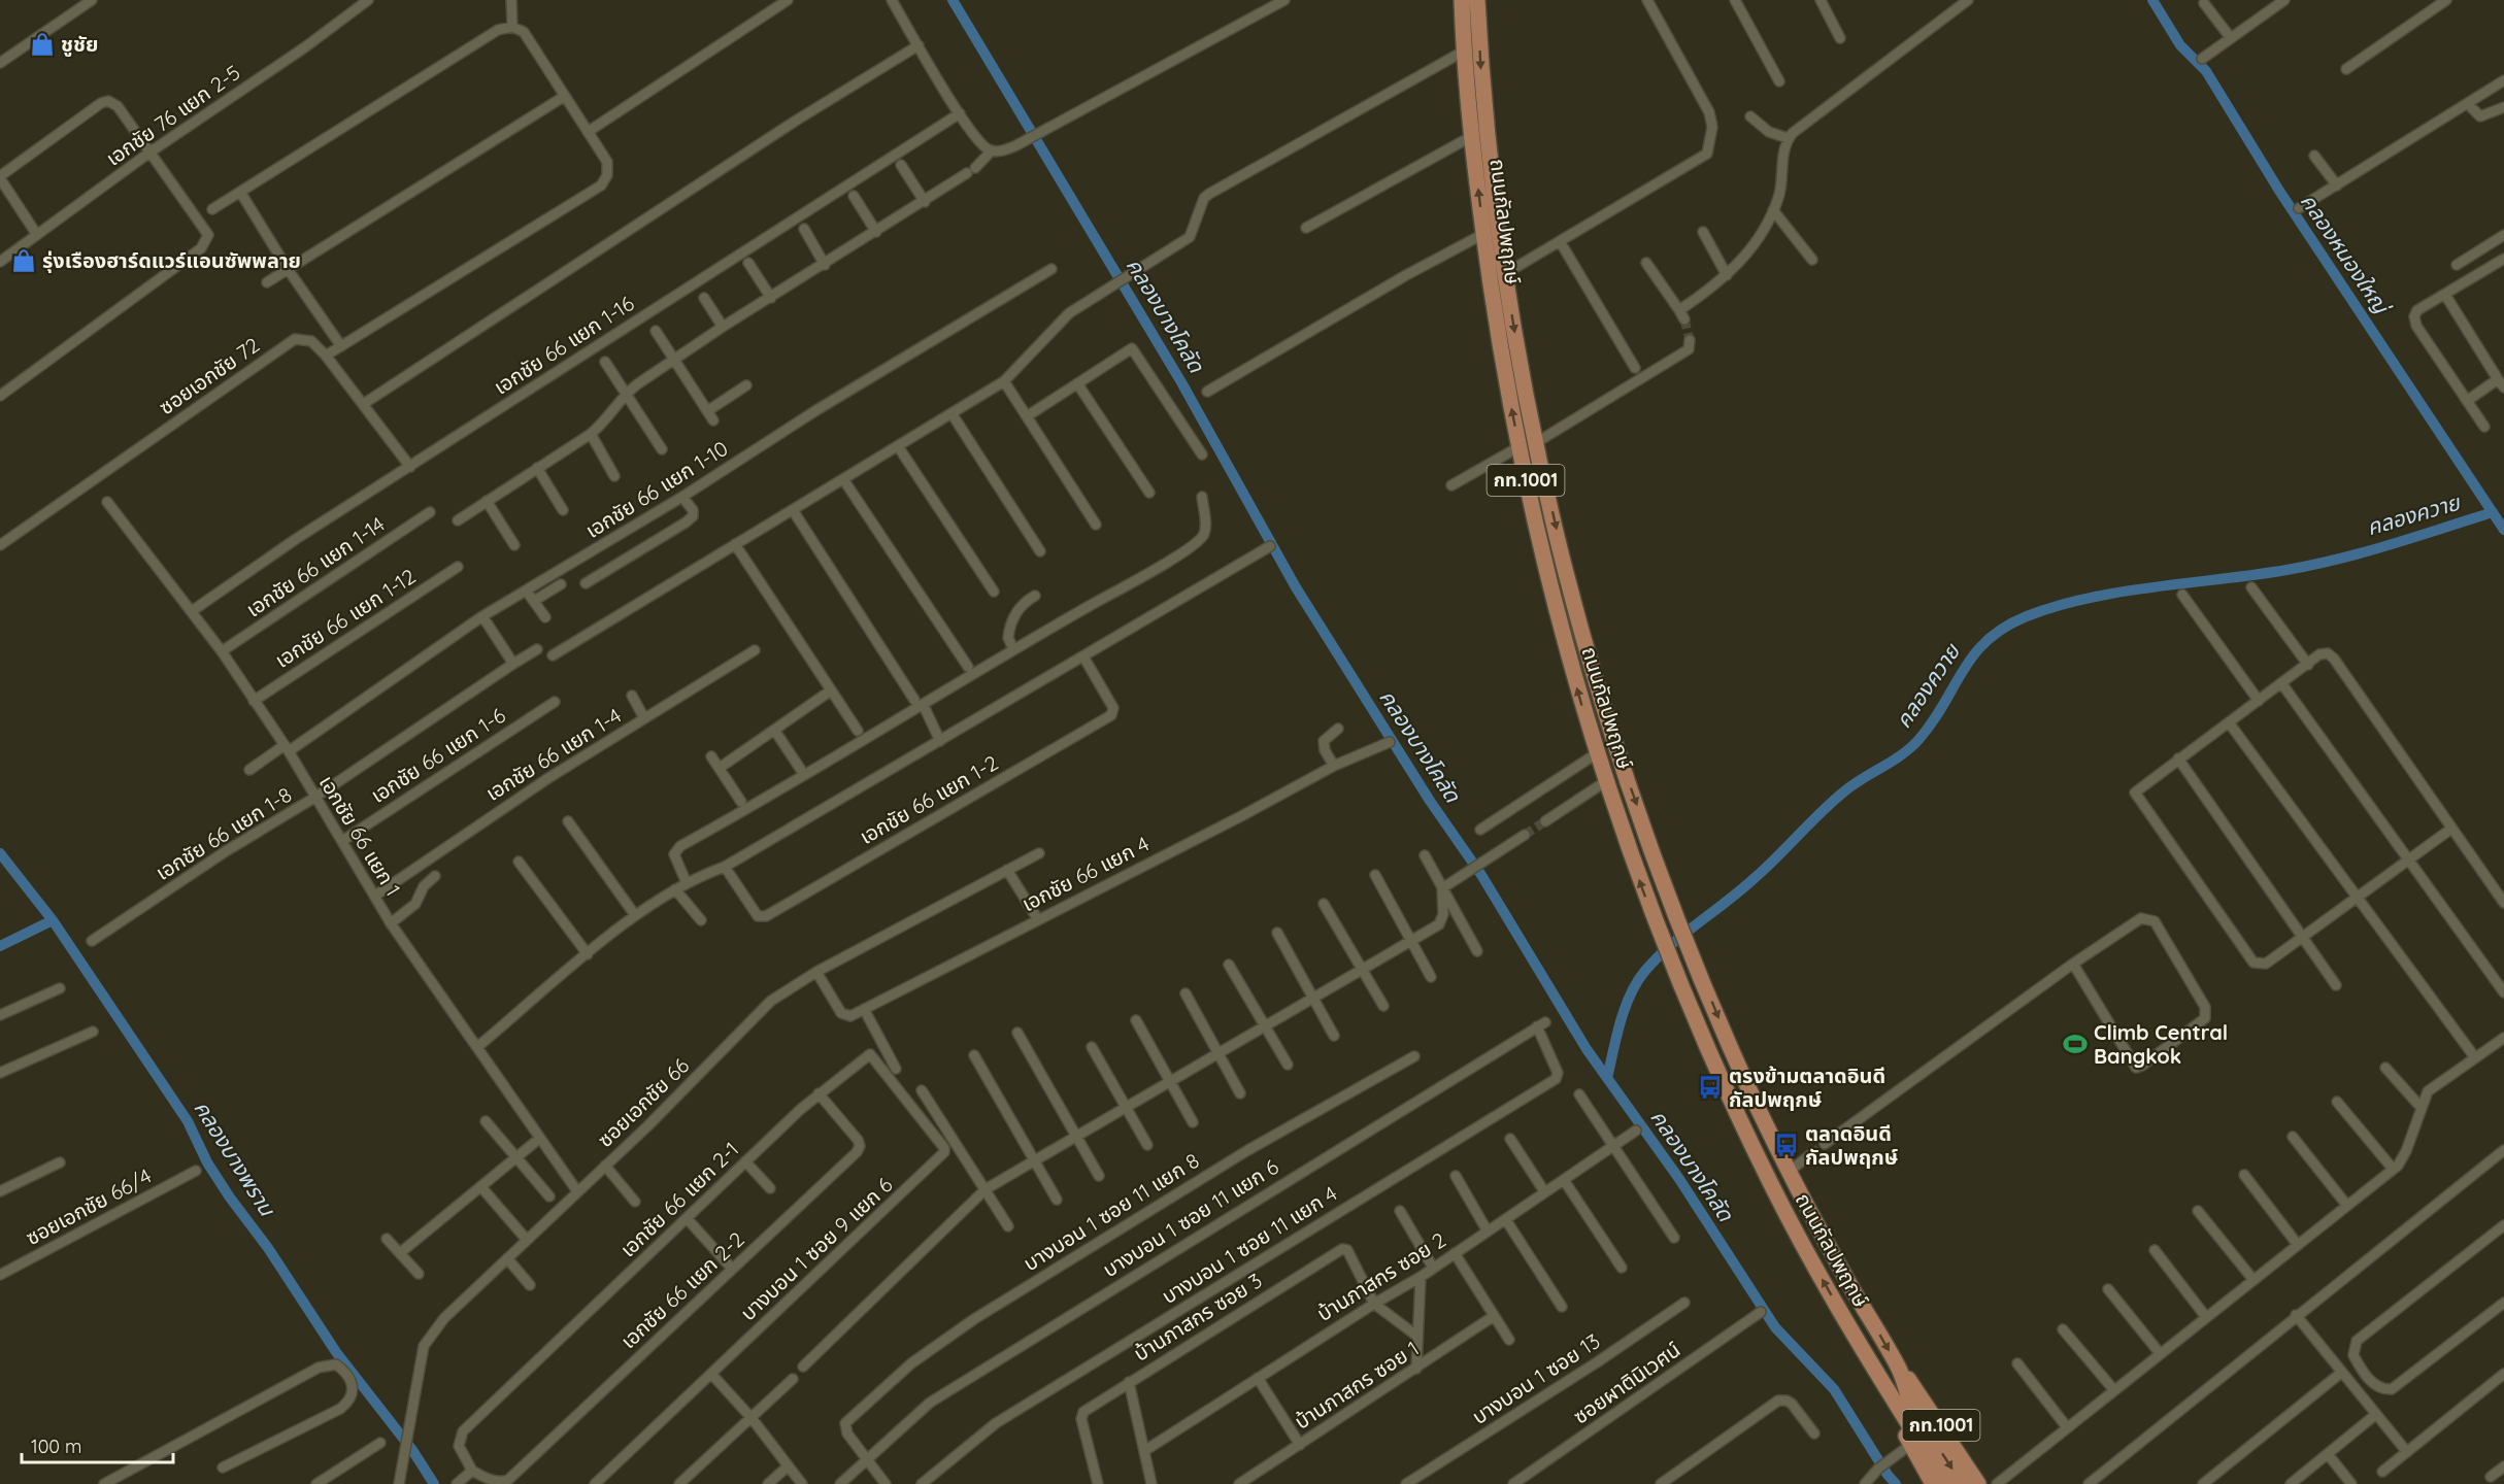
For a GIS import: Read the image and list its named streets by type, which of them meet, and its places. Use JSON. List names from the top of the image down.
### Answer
{
  "streets": {
    "main road": ["ถนนกัลปพฤกษ์", "กท.1001"],
    "street": [
      "เอกชัย 76 แยก 2-5",
      "เอกชัย 66 แยก 1-16",
      "ซอยเอกชัย 72",
      "เอกชัย 66 แยก 1-10",
      "เอกชัย 66 แยก 1-14",
      "เอกชัย 66 แยก 1-12",
      "เอกชัย 66 แยก 1-4",
      "เอกชัย 66 แยก 1-6",
      "เอกชัย 66 แยก 1-2",
      "เอกชัย 66 แยก 1-8",
      "เอกชัย 66 แยก 1",
      "เอกชัย 66 แยก 4",
      "ซอยเอกชัย 66",
      "เอกชัย 66 แยก 2-1",
      "ซอยเอกชัย 66/4",
      "บางบอน 1 ซอย 11 แยก 8",
      "บางบอน 1 ซอย 11 แยก 6",
      "บางบอน 1 ซอย 11 แยก 4",
      "บางบอน 1 ซอย 9 แยก 6",
      "บ้านภาสกร ซอย 2",
      "เอกชัย 66 แยก 2-2",
      "บ้านภาสกร ซอย 3",
      "บางบอน 1 ซอย 13",
      "ซอยผาตินิเวศน์",
      "บ้านภาสกร ซอย 1"
    ]
  },
  "crossings": [
    ["เอกชัย 66 แยก 1-16", "ซอยเอกชัย 72"],
    ["เอกชัย 66 แยก 1-16", "เอกชัย 66 แยก 1"],
    ["เอกชัย 66 แยก 1-10", "เอกชัย 66 แยก 1"],
    ["เอกชัย 66 แยก 1-14", "เอกชัย 66 แยก 1"],
    ["เอกชัย 66 แยก 1-12", "เอกชัย 66 แยก 1"],
    ["เอกชัย 66 แยก 1-4", "เอกชัย 66 แยก 1"],
    ["เอกชัย 66 แยก 1-6", "เอกชัย 66 แยก 1"],
    ["เอกชัย 66 แยก 1-8", "เอกชัย 66 แยก 1"],
    ["เอกชัย 66 แยก 1", "ซอยเอกชัย 66"],
    ["เอกชัย 66 แยก 4", "ซอยเอกชัย 66"],
    ["เอกชัย 66 แยก 2-1", "บางบอน 1 ซอย 9 แยก 6"],
    ["เอกชัย 66 แยก 2-1", "เอกชัย 66 แยก 2-2"],
    ["บางบอน 1 ซอย 11 แยก 8", "บางบอน 1 ซอย 11 แยก 6"],
    ["บางบอน 1 ซอย 11 แยก 6", "บางบอน 1 ซอย 11 แยก 4"],
    ["บ้านภาสกร ซอย 2", "บ้านภาสกร ซอย 3"]
  ],
  "water": [
    "คลองหนองใหญ่",
    "คลองบางโคลัด",
    "คลองควาย",
    "คลองบางพราน"
  ],
  "places": {
    "shop": ["ชูชัย", "รุ่งเรืองฮาร์ดแวร์แอนซัพพลาย"],
    "sports": ["Climb Central Bangkok"],
    "bus stop": ["ตรงข้ามตลาดอินดี กัลปพฤกษ์", "ตลาดอินดี กัลปพฤกษ์"]
  },
  "scale_bar": "100 m"
}
